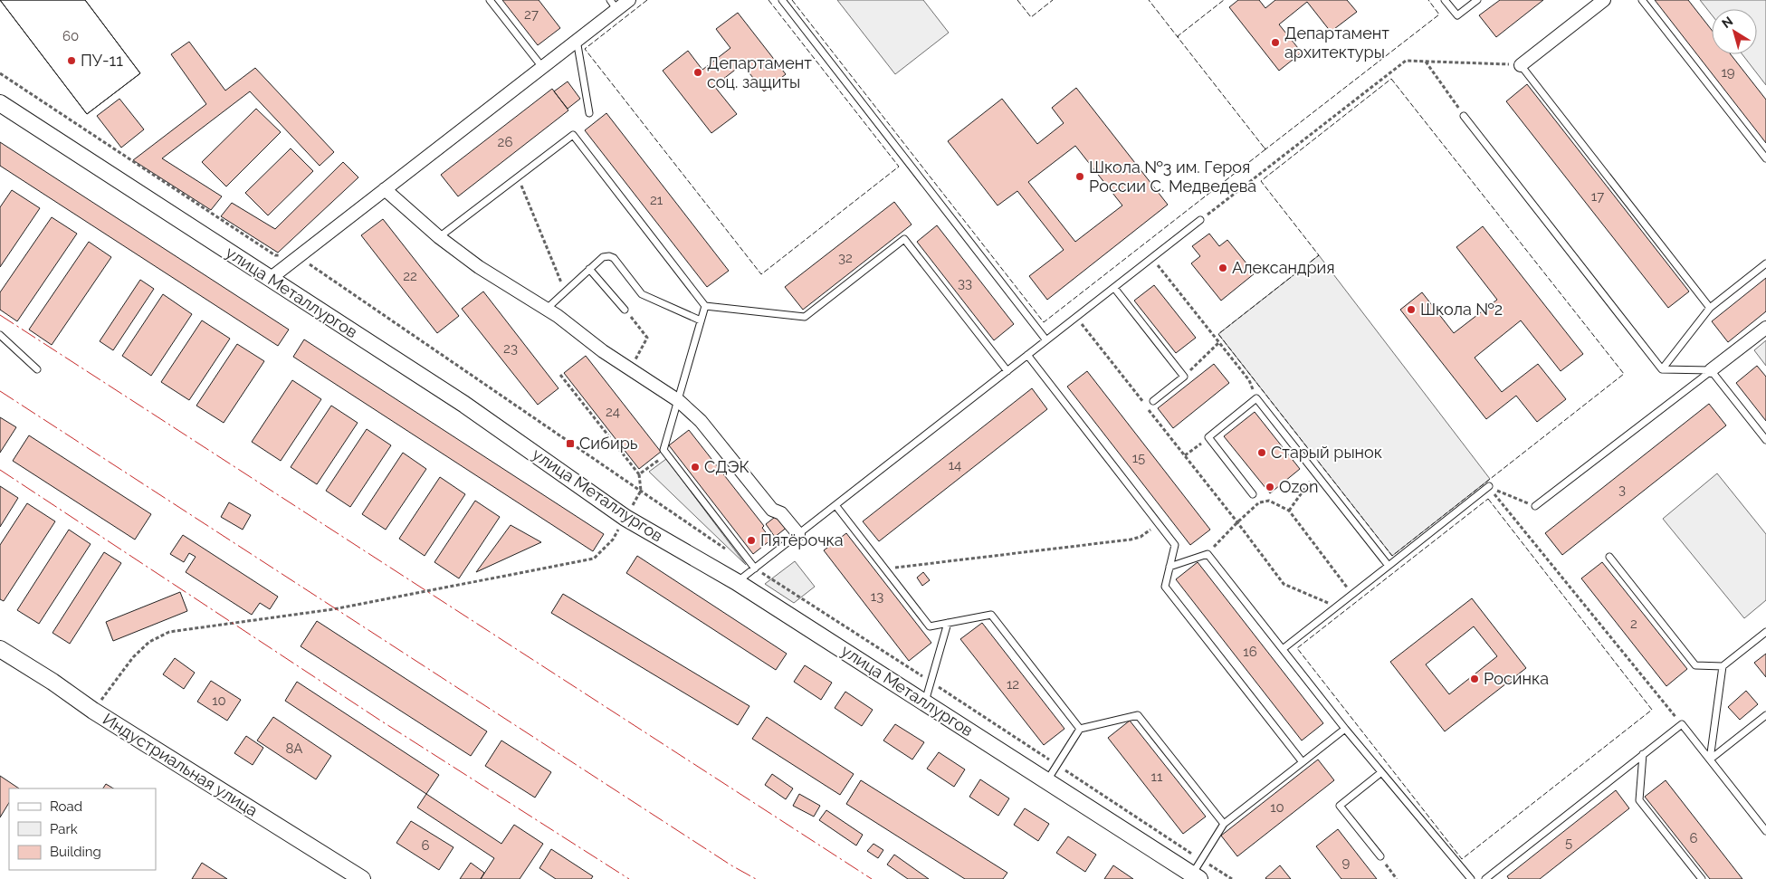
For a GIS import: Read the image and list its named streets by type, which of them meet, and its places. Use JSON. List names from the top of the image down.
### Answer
{
  "streets": {
    "street": ["улица Металлургов", "Индустриальная улица"]
  },
  "places": {
    "other": [
      "Департамент архитектуры",
      "ПУ-11",
      "Департамент соц. защиты",
      "Школа №3 им. Героя России С. Медведева",
      "Александрия",
      "Школа №2",
      "Старый рынок",
      "СДЭК",
      "Ozon",
      "Пятёрочка",
      "Росинка"
    ],
    "transit": ["Сибирь"]
  },
  "house_numbers": [
    "27",
    "60",
    "19",
    "26",
    "17",
    "21",
    "32",
    "22",
    "33",
    "23",
    "24",
    "15",
    "14",
    "3",
    "13",
    "2",
    "16",
    "12",
    "10",
    "8А",
    "11",
    "10",
    "6",
    "5",
    "6",
    "9"
  ],
  "legend": ["Road", "Park", "Building"],
  "north": "top left"
}
